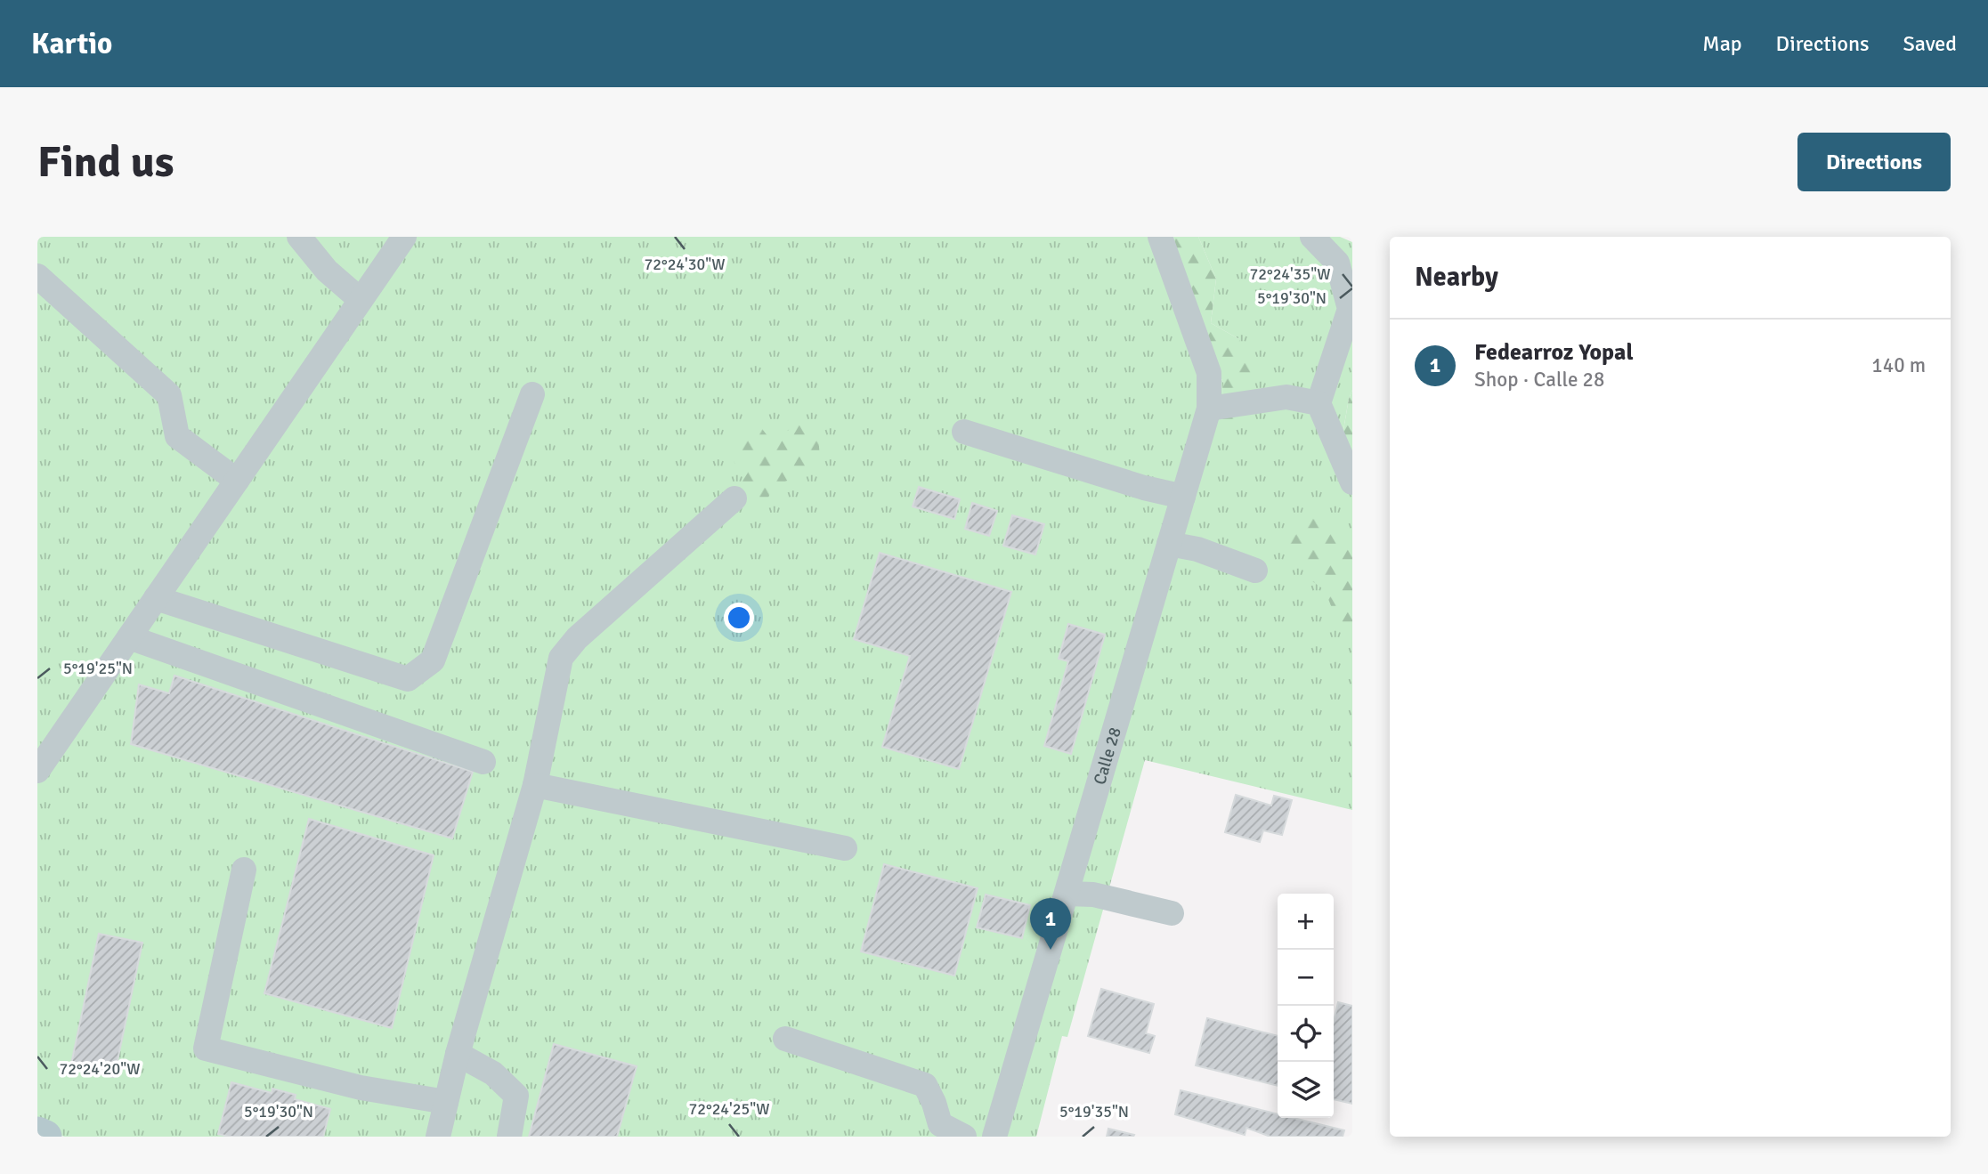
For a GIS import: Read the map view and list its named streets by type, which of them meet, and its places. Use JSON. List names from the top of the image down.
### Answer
{
  "streets": {
    "street": ["Calle 28"]
  },
  "page": {
    "header": "Kartio",
    "nav": ["Map", "Directions", "Saved"],
    "buttons": "Directions",
    "title": "Find us",
    "heading": "Nearby",
    "list": [
      {
        "mark": "1",
        "name": "Fedearroz Yopal",
        "note": "Shop · Calle 28",
        "value": "140 m"
      }
    ],
    "map_buttons": ["+", "−"],
    "pins": "1"
  },
  "coordinates": [
    "72°24'30\"W",
    "72°24'35\"W",
    "5°19'30\"N",
    "5°19'25\"N",
    "72°24'20\"W",
    "72°24'25\"W",
    "5°19'35\"N"
  ]
}
